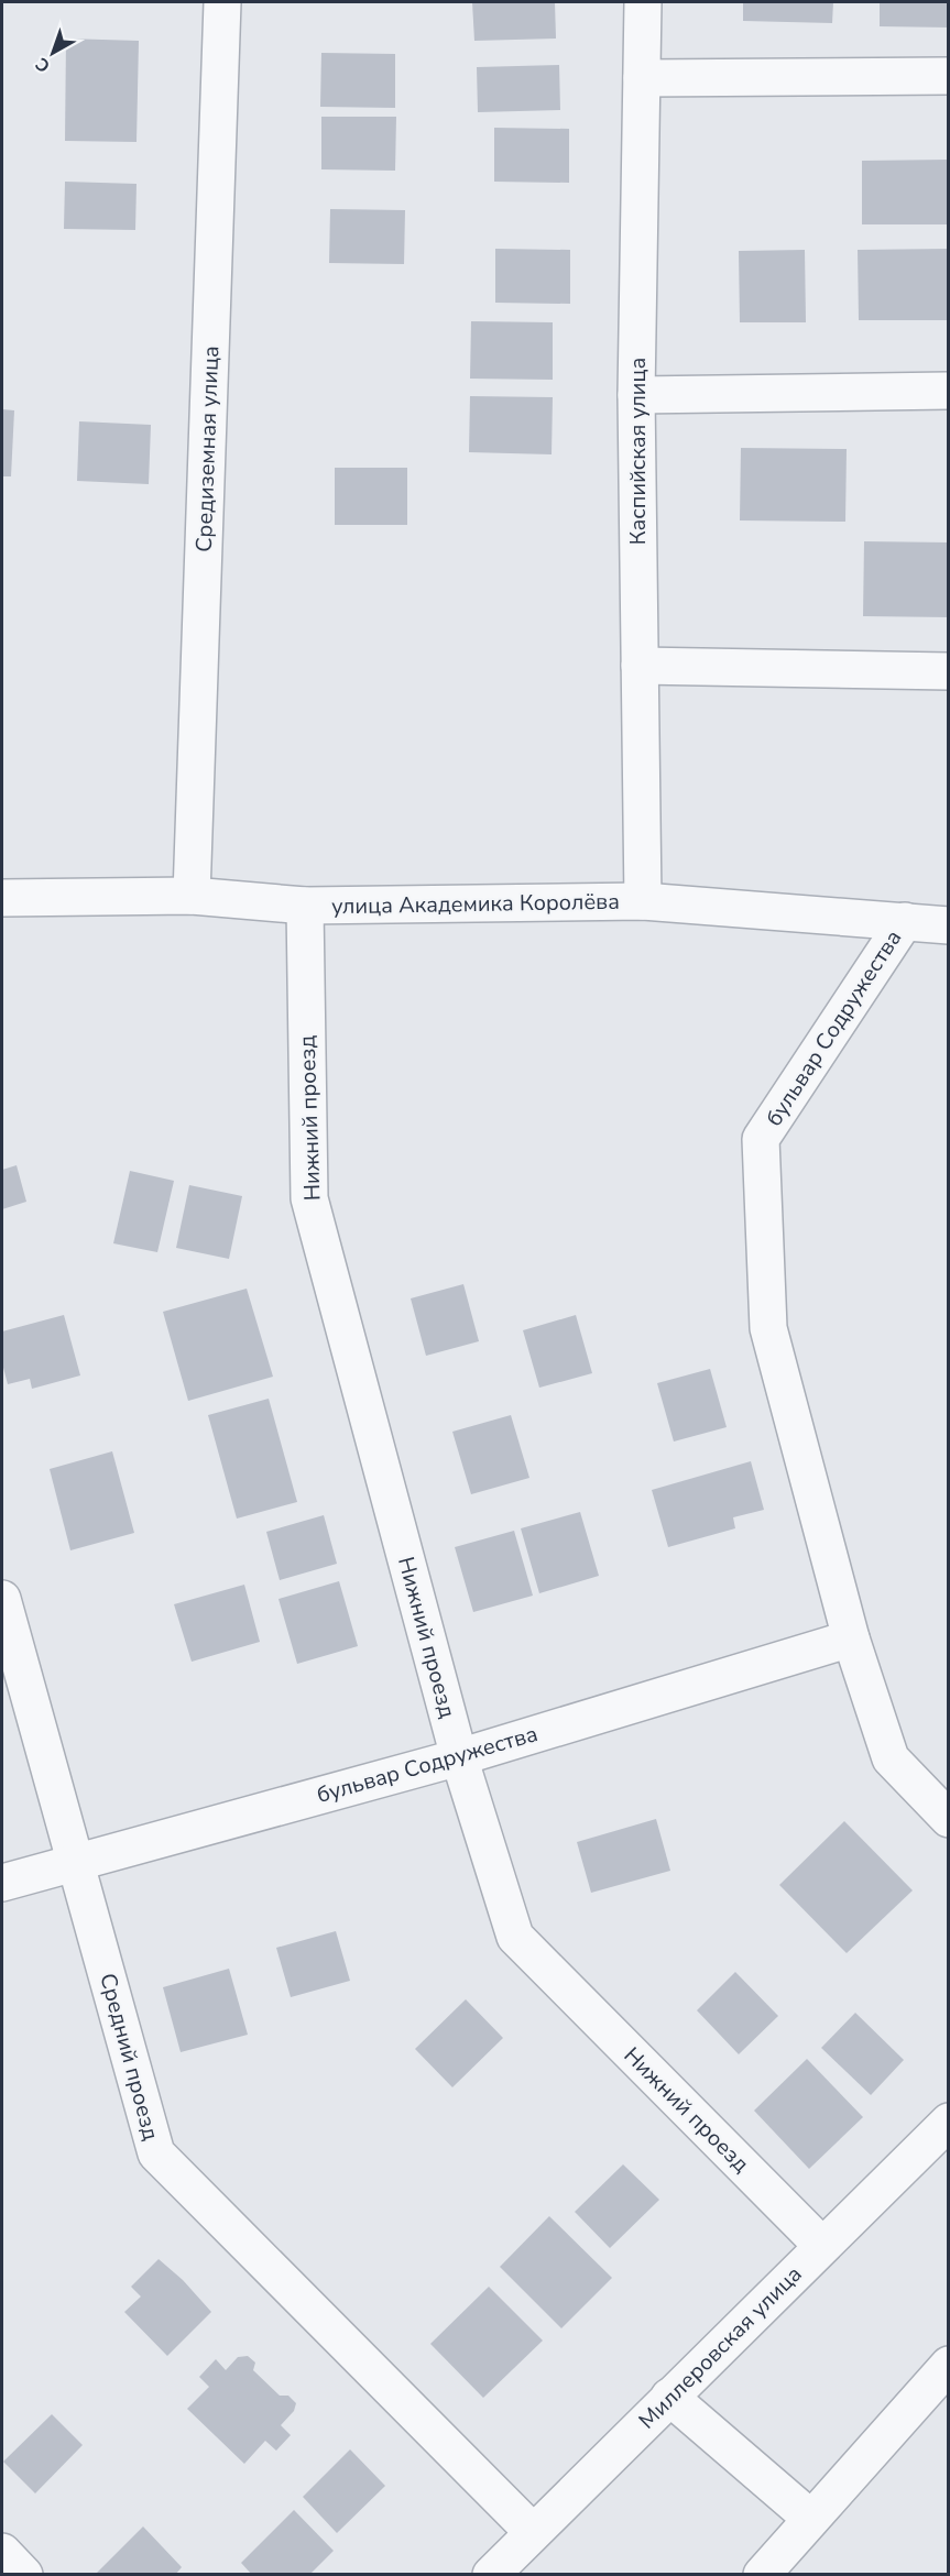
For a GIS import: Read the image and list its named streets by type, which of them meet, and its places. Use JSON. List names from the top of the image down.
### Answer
{
  "streets": {
    "street": [
      "Средиземная улица",
      "Каспийская улица",
      "улица Академика Королёва",
      "бульвар Содружества",
      "Нижний проезд",
      "Средний проезд",
      "Миллеровская улица"
    ]
  },
  "crossings": [
    ["Средиземная улица", "улица Академика Королёва"],
    ["Каспийская улица", "улица Академика Королёва"],
    ["улица Академика Королёва", "бульвар Содружества"],
    ["улица Академика Королёва", "Нижний проезд"],
    ["бульвар Содружества", "Нижний проезд"],
    ["бульвар Содружества", "Средний проезд"],
    ["Нижний проезд", "Миллеровская улица"],
    ["Средний проезд", "Миллеровская улица"]
  ],
  "north": "bottom left"
}
